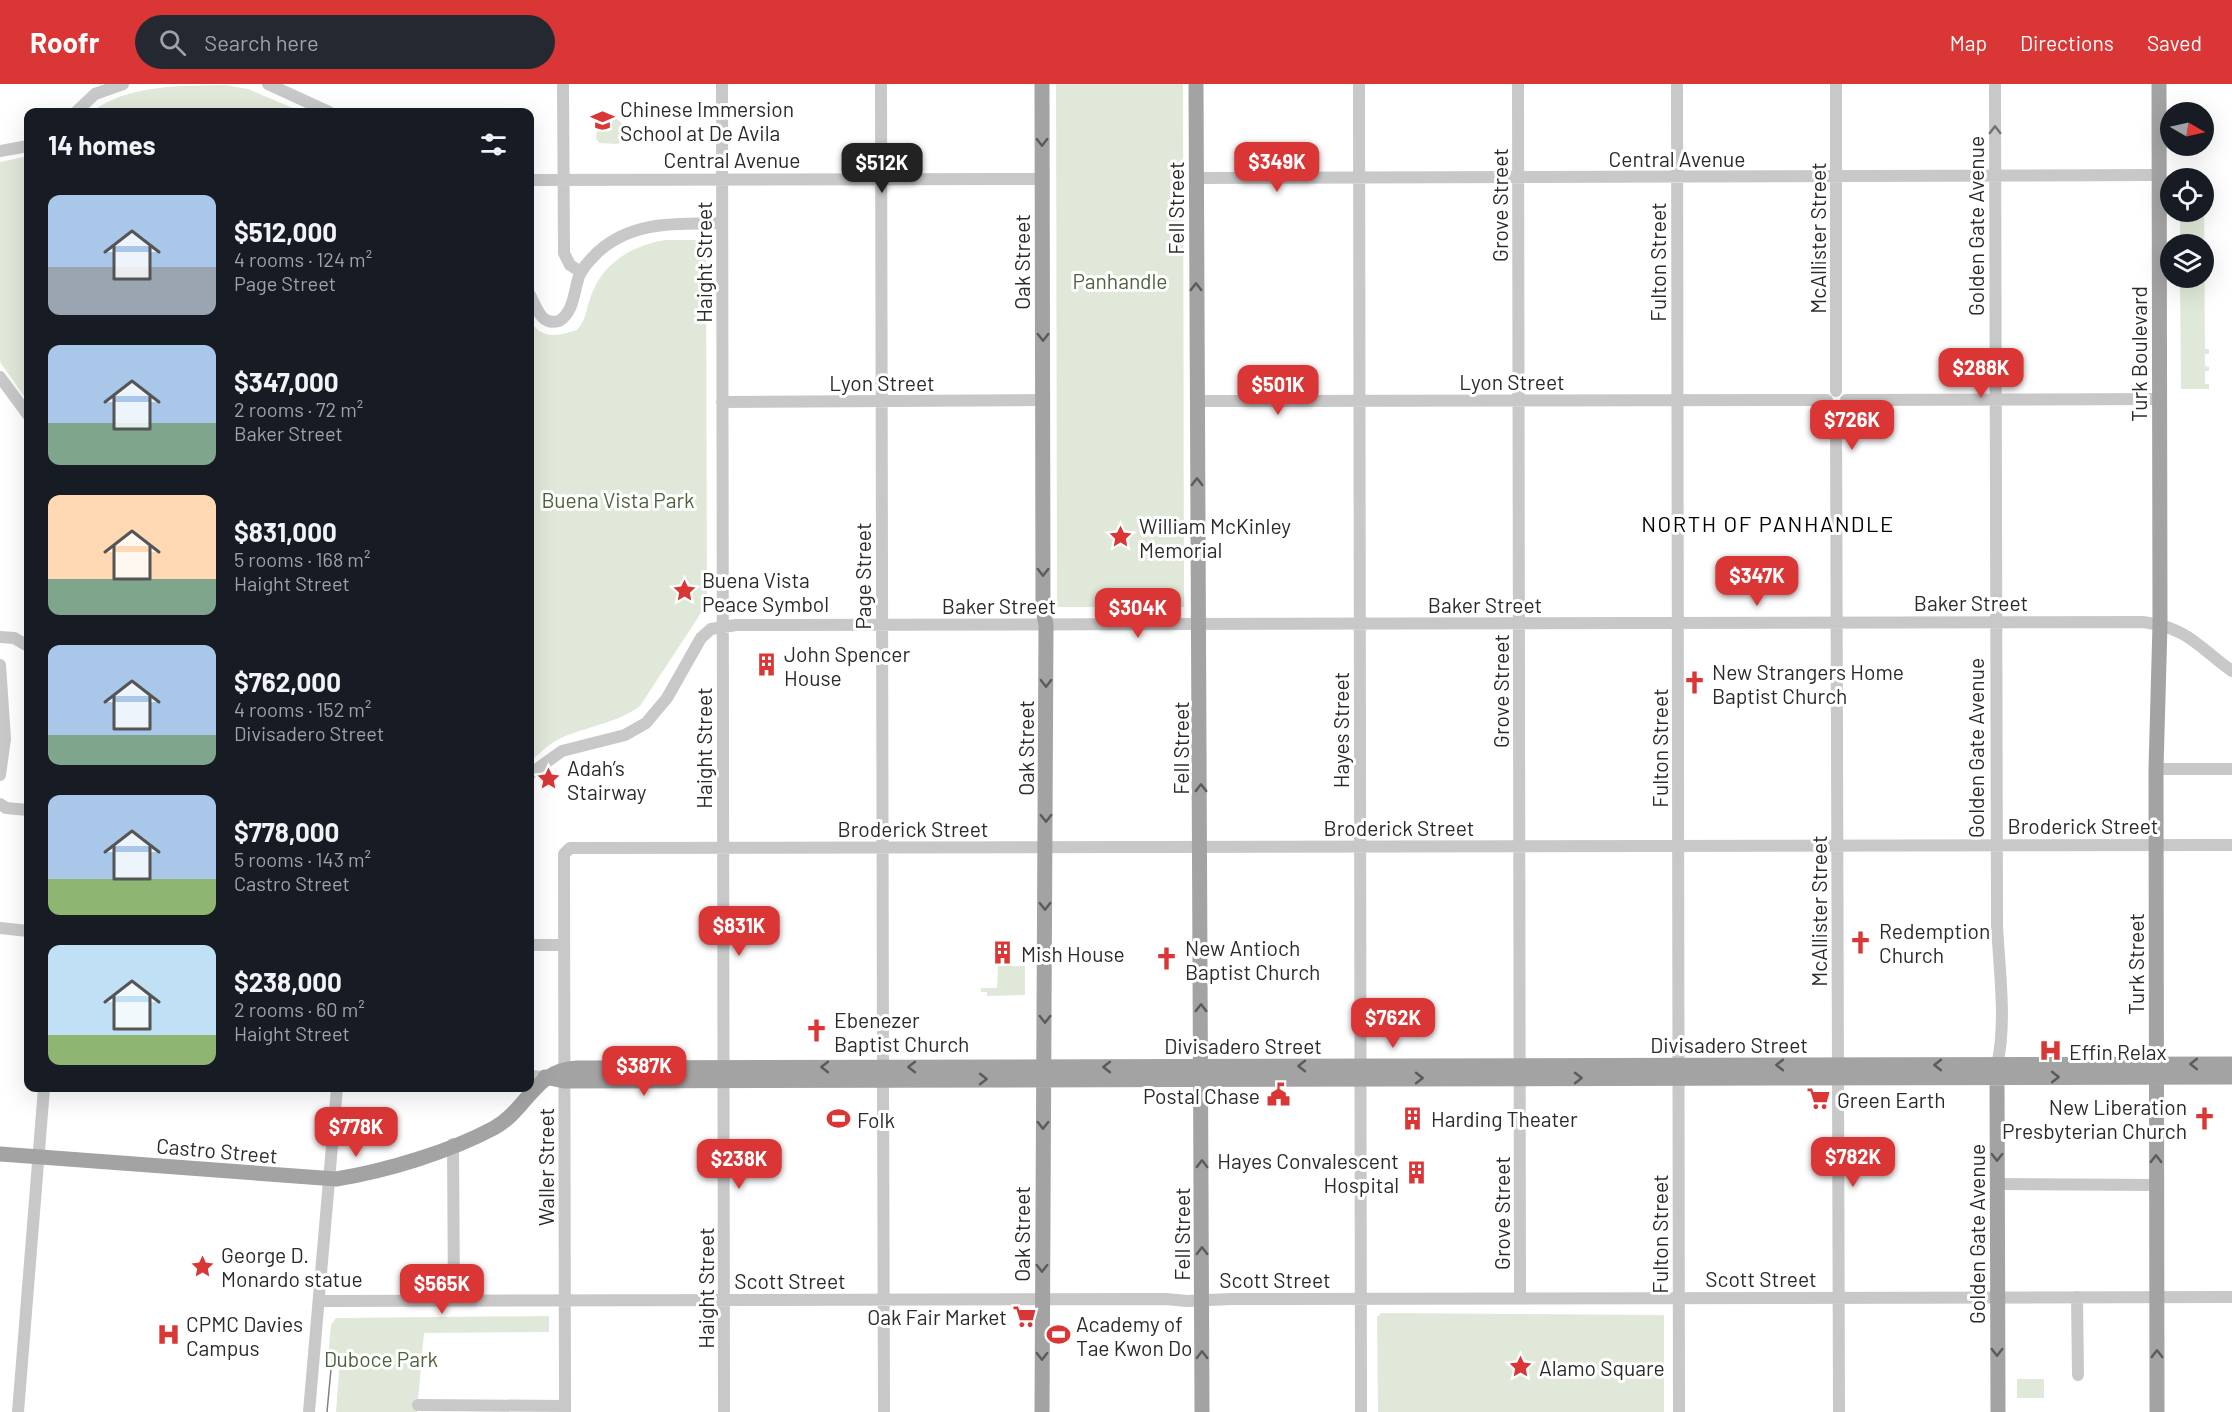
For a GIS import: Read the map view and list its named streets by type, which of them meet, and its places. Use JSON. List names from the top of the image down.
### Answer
{
  "streets": {
    "main road": [
      "Fell Street",
      "Golden Gate Avenue",
      "Oak Street",
      "Turk Boulevard",
      "Turk Street",
      "Divisadero Street",
      "Castro Street"
    ],
    "street": [
      "Central Avenue",
      "Grove Street",
      "McAllister Street",
      "Haight Street",
      "Fulton Street",
      "Lyon Street",
      "Page Street",
      "Baker Street",
      "Hayes Street",
      "Broderick Street",
      "Waller Street",
      "Scott Street"
    ]
  },
  "crossings": [
    ["Central Avenue", "Grove Street"],
    ["Central Avenue", "Fell Street"],
    ["Central Avenue", "Golden Gate Avenue"],
    ["Central Avenue", "McAllister Street"],
    ["Central Avenue", "Haight Street"],
    ["Central Avenue", "Oak Street"],
    ["Central Avenue", "Fulton Street"],
    ["Central Avenue", "Turk Boulevard"],
    ["Central Avenue", "Page Street"],
    ["Central Avenue", "Hayes Street"],
    ["Grove Street", "Lyon Street"],
    ["Grove Street", "Baker Street"],
    ["Grove Street", "Broderick Street"],
    ["Grove Street", "Divisadero Street"],
    ["Grove Street", "Scott Street"],
    ["Fell Street", "Lyon Street"],
    ["Fell Street", "Baker Street"],
    ["Fell Street", "Broderick Street"],
    ["Fell Street", "Divisadero Street"],
    ["Fell Street", "Scott Street"],
    ["Golden Gate Avenue", "Lyon Street"],
    ["Golden Gate Avenue", "Baker Street"],
    ["Golden Gate Avenue", "Broderick Street"],
    ["Golden Gate Avenue", "Divisadero Street"],
    ["Golden Gate Avenue", "Scott Street"],
    ["McAllister Street", "Lyon Street"],
    ["McAllister Street", "Baker Street"],
    ["McAllister Street", "Broderick Street"],
    ["McAllister Street", "Divisadero Street"],
    ["McAllister Street", "Scott Street"],
    ["Haight Street", "Lyon Street"],
    ["Haight Street", "Baker Street"],
    ["Haight Street", "Broderick Street"],
    ["Haight Street", "Divisadero Street"],
    ["Haight Street", "Scott Street"],
    ["Oak Street", "Lyon Street"],
    ["Oak Street", "Baker Street"],
    ["Oak Street", "Broderick Street"],
    ["Oak Street", "Divisadero Street"],
    ["Oak Street", "Scott Street"],
    ["Fulton Street", "Lyon Street"],
    ["Fulton Street", "Baker Street"],
    ["Fulton Street", "Broderick Street"],
    ["Fulton Street", "Divisadero Street"],
    ["Fulton Street", "Scott Street"],
    ["Turk Boulevard", "Lyon Street"],
    ["Turk Boulevard", "Baker Street"],
    ["Turk Boulevard", "Turk Street"],
    ["Lyon Street", "Page Street"],
    ["Lyon Street", "Hayes Street"],
    ["Page Street", "Baker Street"],
    ["Page Street", "Broderick Street"],
    ["Page Street", "Divisadero Street"],
    ["Page Street", "Scott Street"],
    ["Baker Street", "Hayes Street"],
    ["Baker Street", "Turk Street"],
    ["Hayes Street", "Broderick Street"],
    ["Hayes Street", "Divisadero Street"],
    ["Hayes Street", "Scott Street"],
    ["Broderick Street", "Turk Street"],
    ["Broderick Street", "Waller Street"],
    ["Turk Street", "Divisadero Street"],
    ["Turk Street", "Scott Street"],
    ["Divisadero Street", "Waller Street"],
    ["Waller Street", "Scott Street"]
  ],
  "one_way": ["Fell Street", "Oak Street"],
  "districts": ["NORTH OF PANHANDLE"],
  "parks": ["Panhandle", "Buena Vista Park", "Duboce Park"],
  "places": {
    "school or university": ["Chinese Immersion School at De Avila"],
    "place": [
      "William McKinley Memorial",
      "Buena Vista Peace Symbol",
      "Adah’s Stairway",
      "George D. Monardo statue",
      "Alamo Square"
    ],
    "building": [
      "John Spencer House",
      "Mish House",
      "Harding Theater",
      "Hayes Convalescent Hospital"
    ],
    "church": [
      "New Strangers Home Baptist Church",
      "Redemption Church",
      "New Antioch Baptist Church",
      "Ebenezer Baptist Church",
      "New Liberation Presbyterian Church"
    ],
    "hospital": ["Effin Relax", "CPMC Davies Campus"],
    "public building": ["Postal Chase"],
    "supermarket": ["Green Earth", "Oak Fair Market"],
    "sports": ["Folk", "Academy of Tae Kwon Do"]
  },
  "north": "right",
  "page": {
    "header": "Roofr",
    "search": "Search here",
    "nav": ["Map", "Directions", "Saved"],
    "heading": "14 homes",
    "price": [
      "$349K",
      "$512K",
      "$288K",
      "$501K",
      "$726K",
      "$347K",
      "$304K",
      "$831K",
      "$762K",
      "$387K",
      "$778K",
      "$782K",
      "$238K",
      "$565K"
    ],
    "list": [
      {
        "name": "$512,000",
        "note": "4 rooms · 124 m² · Page Street"
      },
      {
        "name": "$347,000",
        "note": "2 rooms · 72 m² · Baker Street"
      },
      {
        "name": "$831,000",
        "note": "5 rooms · 168 m² · Haight Street"
      },
      {
        "name": "$762,000",
        "note": "4 rooms · 152 m² · Divisadero Street"
      },
      {
        "name": "$778,000",
        "note": "5 rooms · 143 m² · Castro Street"
      },
      {
        "name": "$238,000",
        "note": "2 rooms · 60 m² · Haight Street"
      }
    ]
  }
}
